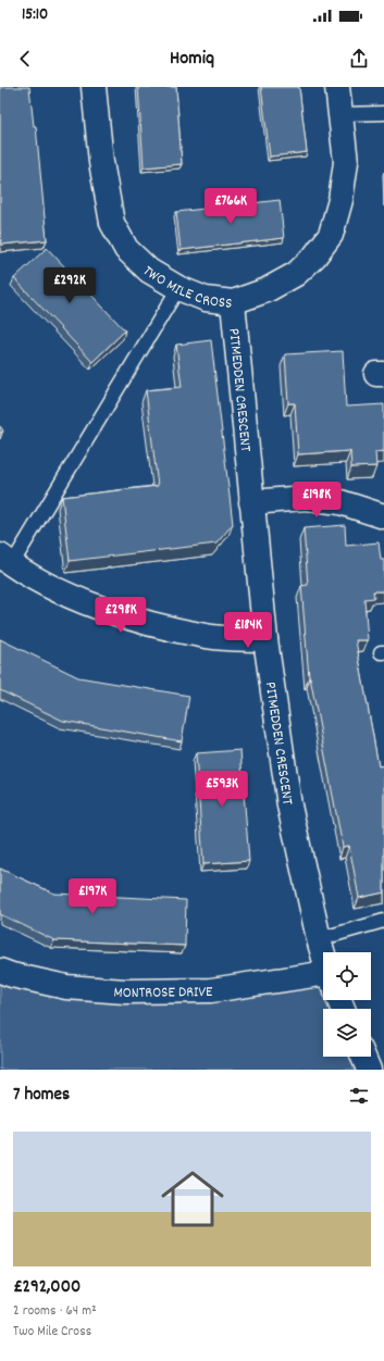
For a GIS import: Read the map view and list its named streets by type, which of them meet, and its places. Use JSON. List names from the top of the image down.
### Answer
{
  "streets": {
    "street": ["TWO MILE CROSS", "PITMEDDEN CRESCENT", "MONTROSE DRIVE"]
  },
  "crossings": [
    ["TWO MILE CROSS", "PITMEDDEN CRESCENT"]
  ],
  "page": {
    "status": "15:10",
    "header": "Homiq",
    "price": [
      "£766K",
      "£292K",
      "£198K",
      "£298K",
      "£184K",
      "£593K",
      "£197K"
    ],
    "heading": "7 homes",
    "list": [
      {
        "name": "£292,000",
        "note": "2 rooms · 64 m² · Two Mile Cross"
      }
    ]
  }
}
